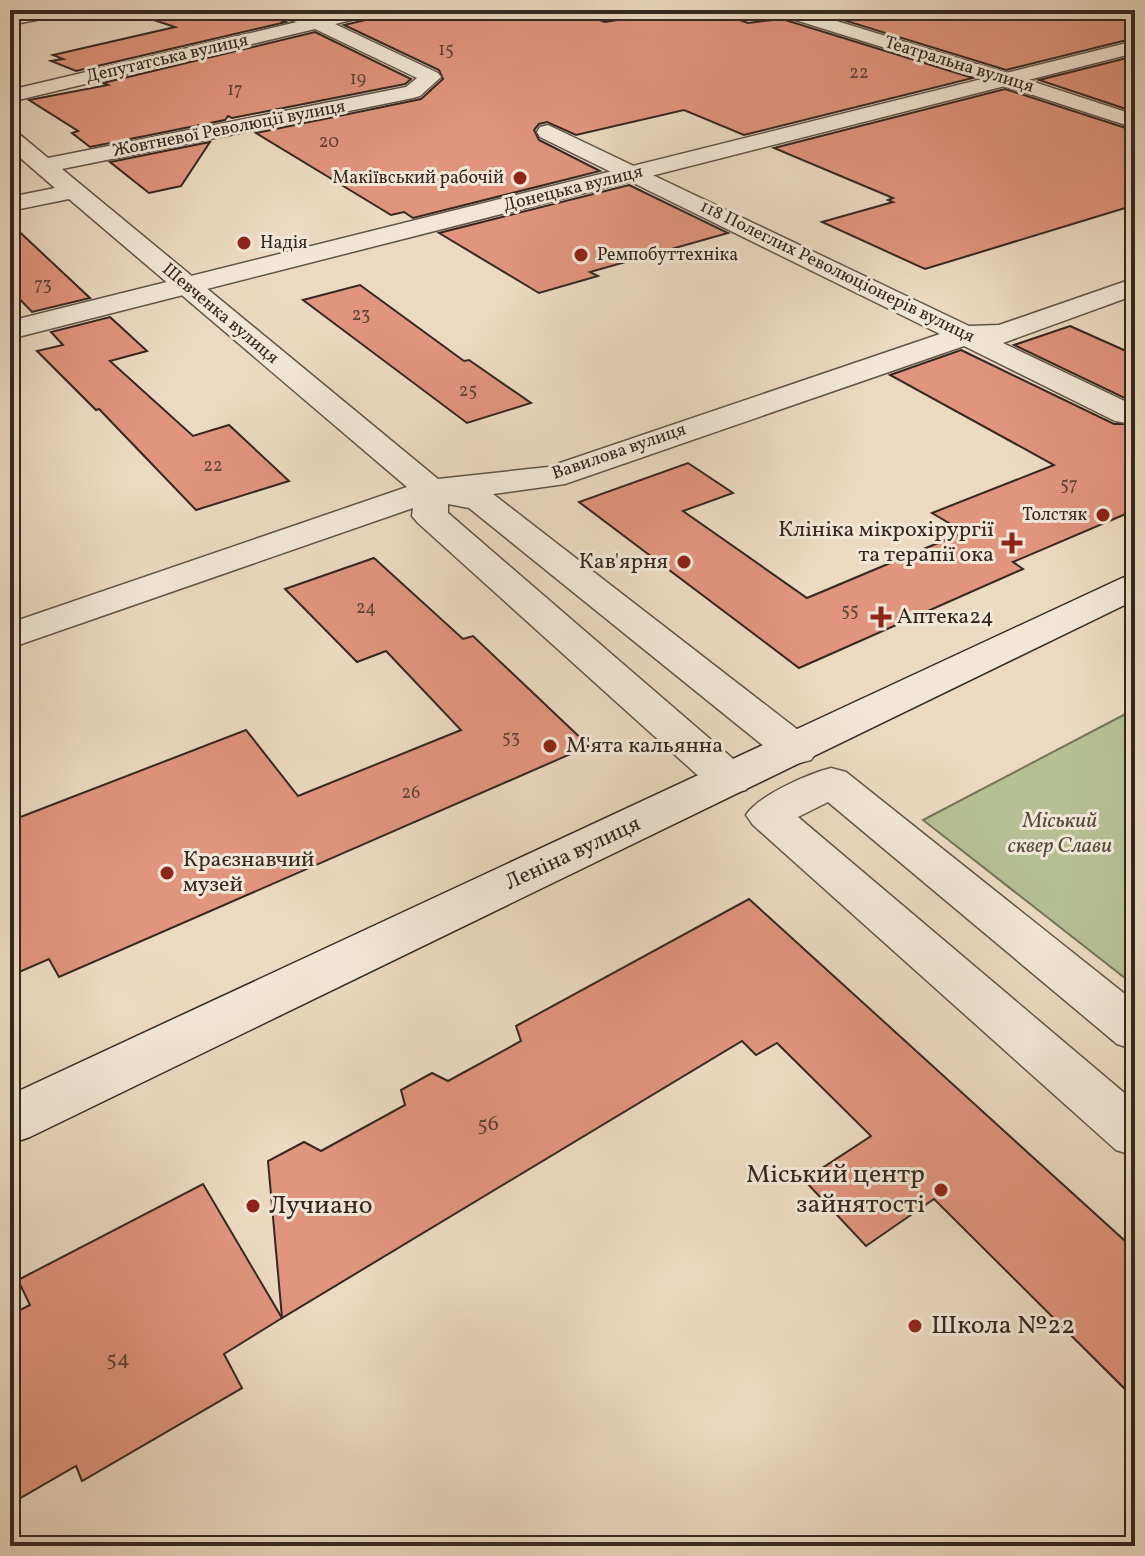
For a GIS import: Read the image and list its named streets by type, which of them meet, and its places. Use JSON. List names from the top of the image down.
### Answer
{
  "streets": {
    "street": [
      "Депутатська вулиця",
      "Театральна вулиця",
      "Жовтневої Революції вулиця",
      "Донецька вулиця",
      "118 Полеглих Революціонерів вулиця",
      "Шевченка вулиця",
      "Вавилова вулиця",
      "Леніна вулиця"
    ]
  },
  "crossings": [
    ["Депутатська вулиця", "Жовтневої Революції вулиця"],
    ["Театральна вулиця", "Донецька вулиця"],
    ["Жовтневої Революції вулиця", "Шевченка вулиця"],
    ["Донецька вулиця", "118 Полеглих Революціонерів вулиця"],
    ["Донецька вулиця", "Шевченка вулиця"],
    ["118 Полеглих Революціонерів вулиця", "Вавилова вулиця"],
    ["Шевченка вулиця", "Вавилова вулиця"],
    ["Шевченка вулиця", "Леніна вулиця"]
  ],
  "parks": ["Міський сквер Слави"],
  "places": {
    "other": [
      "Макіївський рабочій",
      "Надія",
      "Ремпобуттехніка",
      "Толстяк",
      "Кав'ярня",
      "М'ята кальянна",
      "Краєзнавчий музей",
      "Міський центр зайнятості",
      "Лучиано",
      "Школа №22"
    ],
    "health": ["Клініка мікрохірургії та терапії ока", "Аптека24"]
  },
  "house_numbers": [
    "15",
    "22",
    "19",
    "17",
    "20",
    "73",
    "23",
    "25",
    "22",
    "57",
    "24",
    "55",
    "53",
    "26",
    "56",
    "54"
  ]
}
